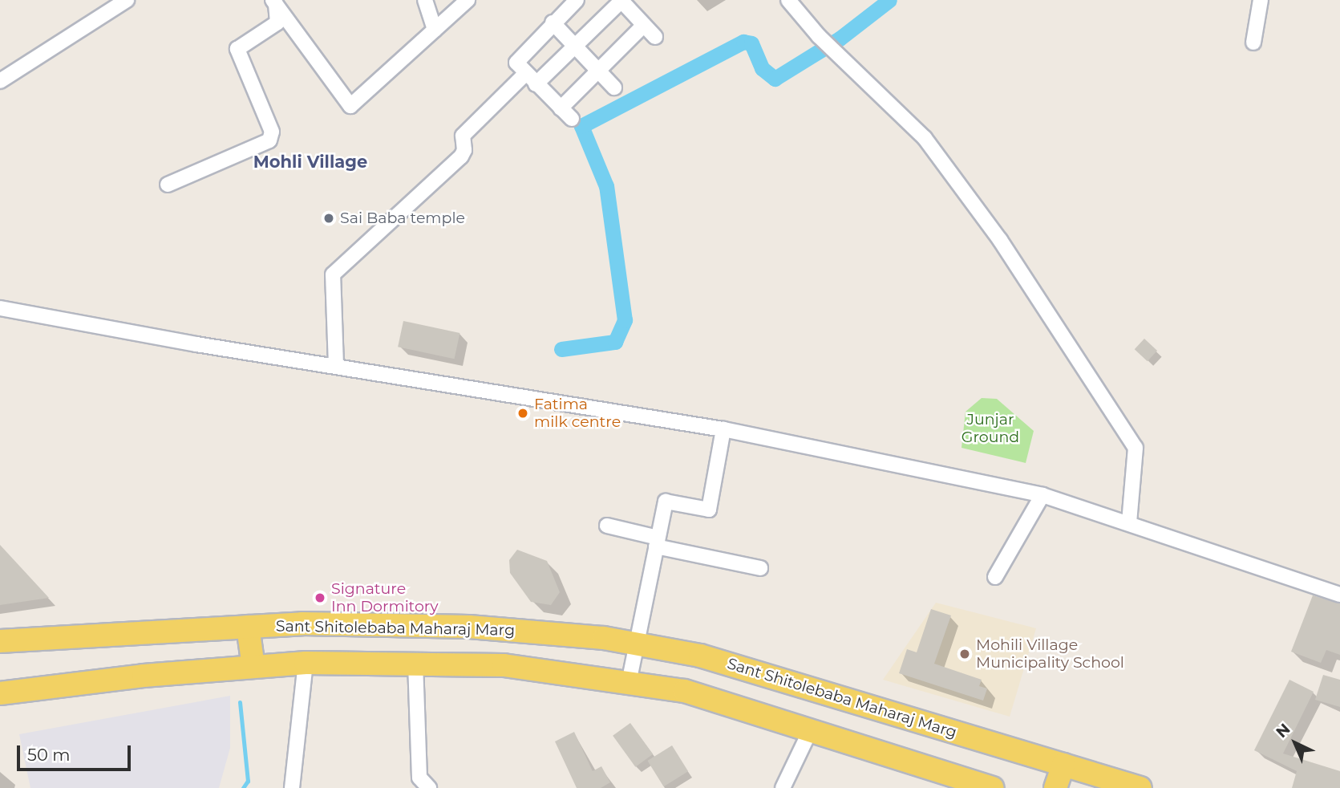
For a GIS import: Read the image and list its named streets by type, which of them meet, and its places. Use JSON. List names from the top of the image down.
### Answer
{
  "streets": {
    "main road": ["Sant Shitolebaba Maharaj Marg"]
  },
  "districts": ["Mohli Village"],
  "parks": ["Junjar Ground"],
  "places": [
    "Sai Baba temple",
    "Fatima milk centre",
    "Signature Inn Dormitory",
    "Mohili Village Municipality School"
  ],
  "scale_bar": "50 m",
  "north": "top left"
}
